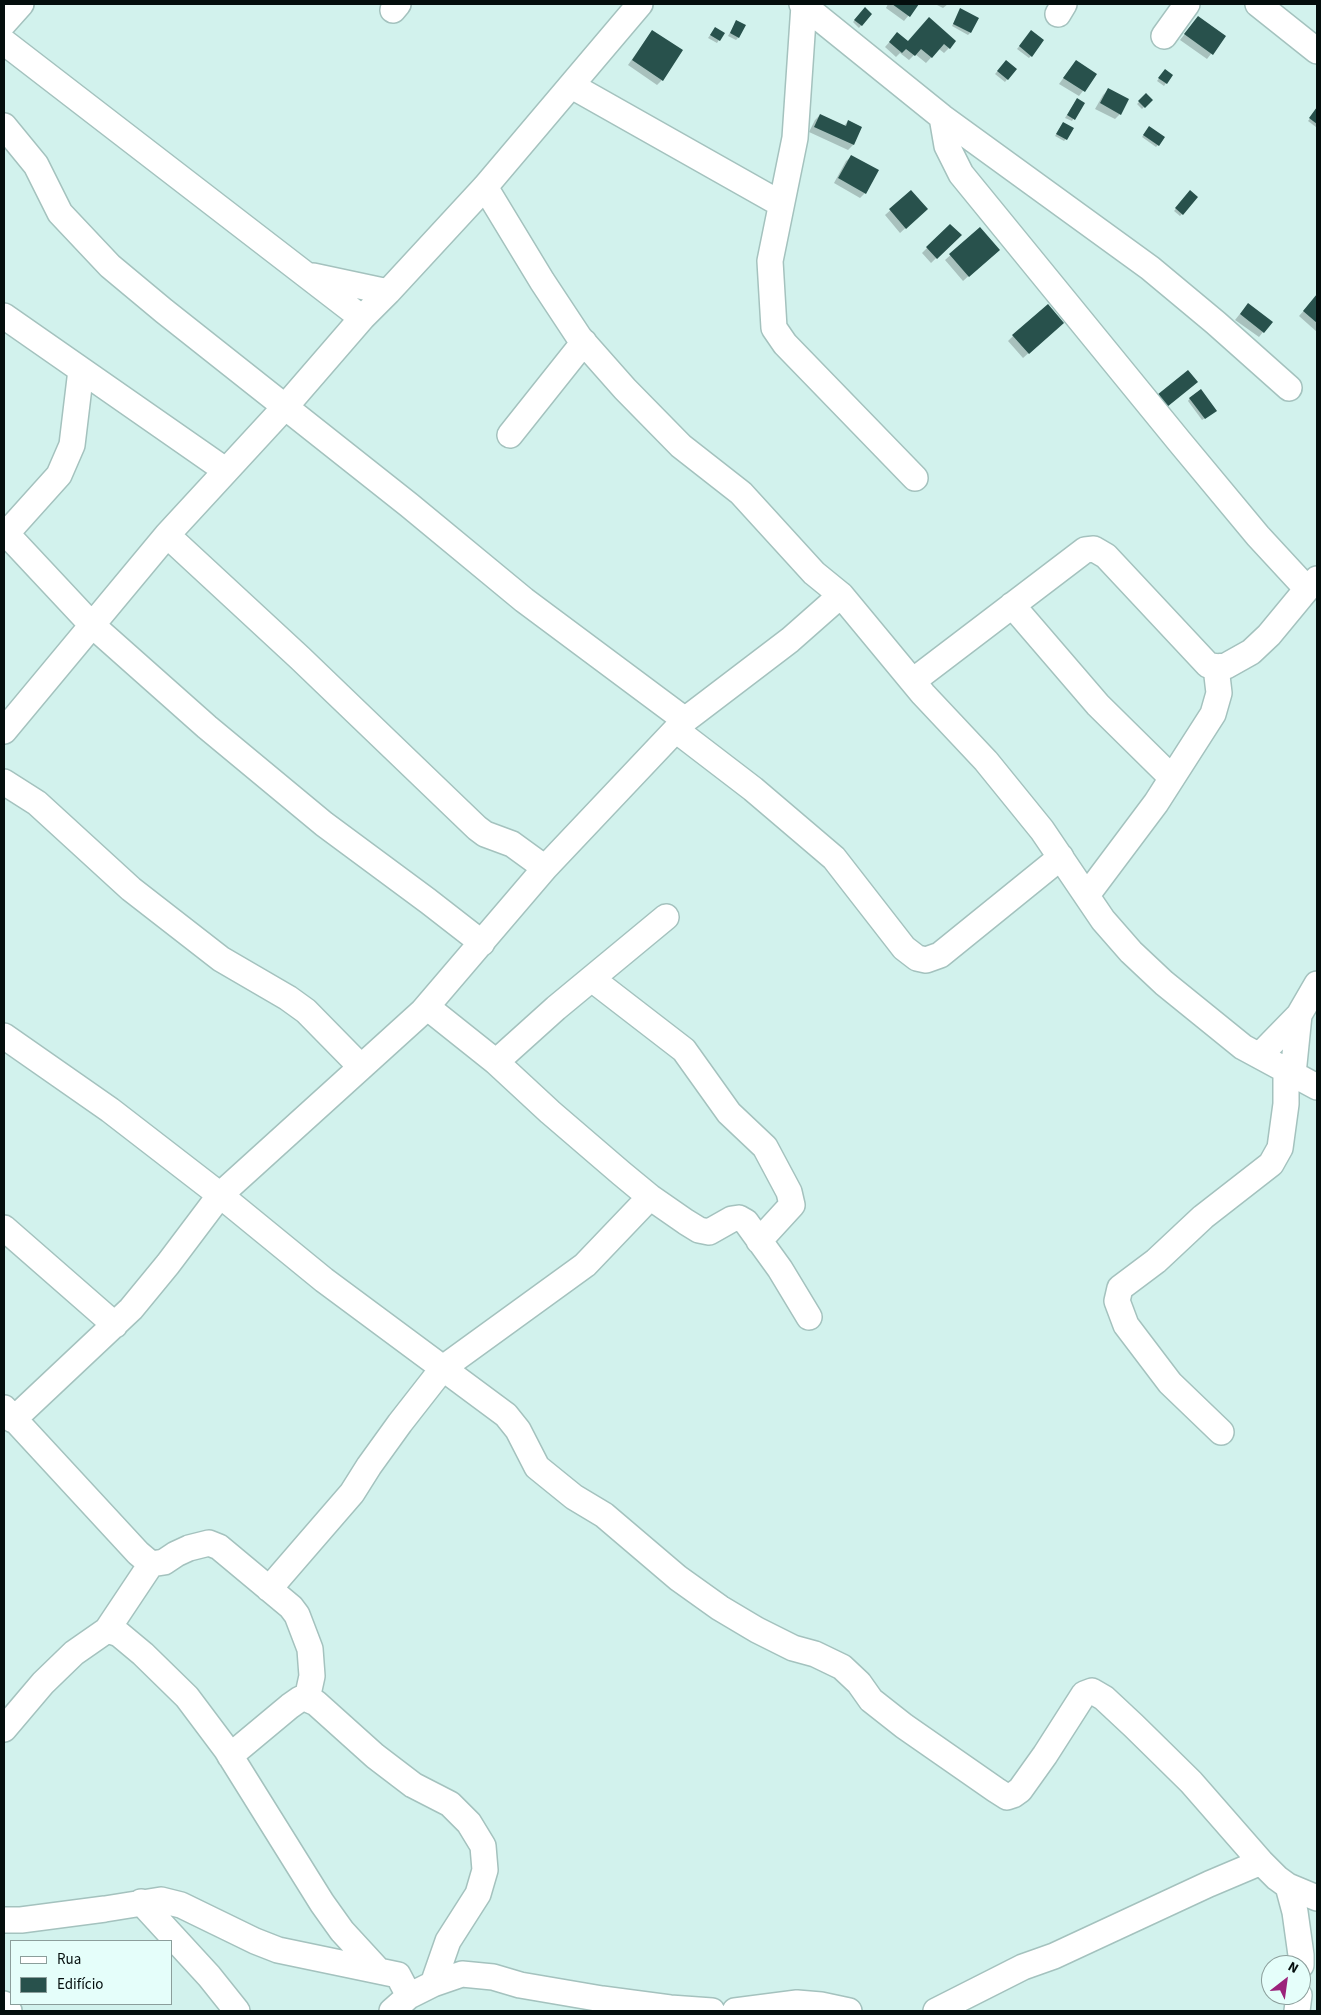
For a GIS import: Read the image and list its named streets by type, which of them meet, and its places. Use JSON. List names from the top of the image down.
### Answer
{
  "legend": ["Rua", "Edifício"],
  "north": "top right"
}
